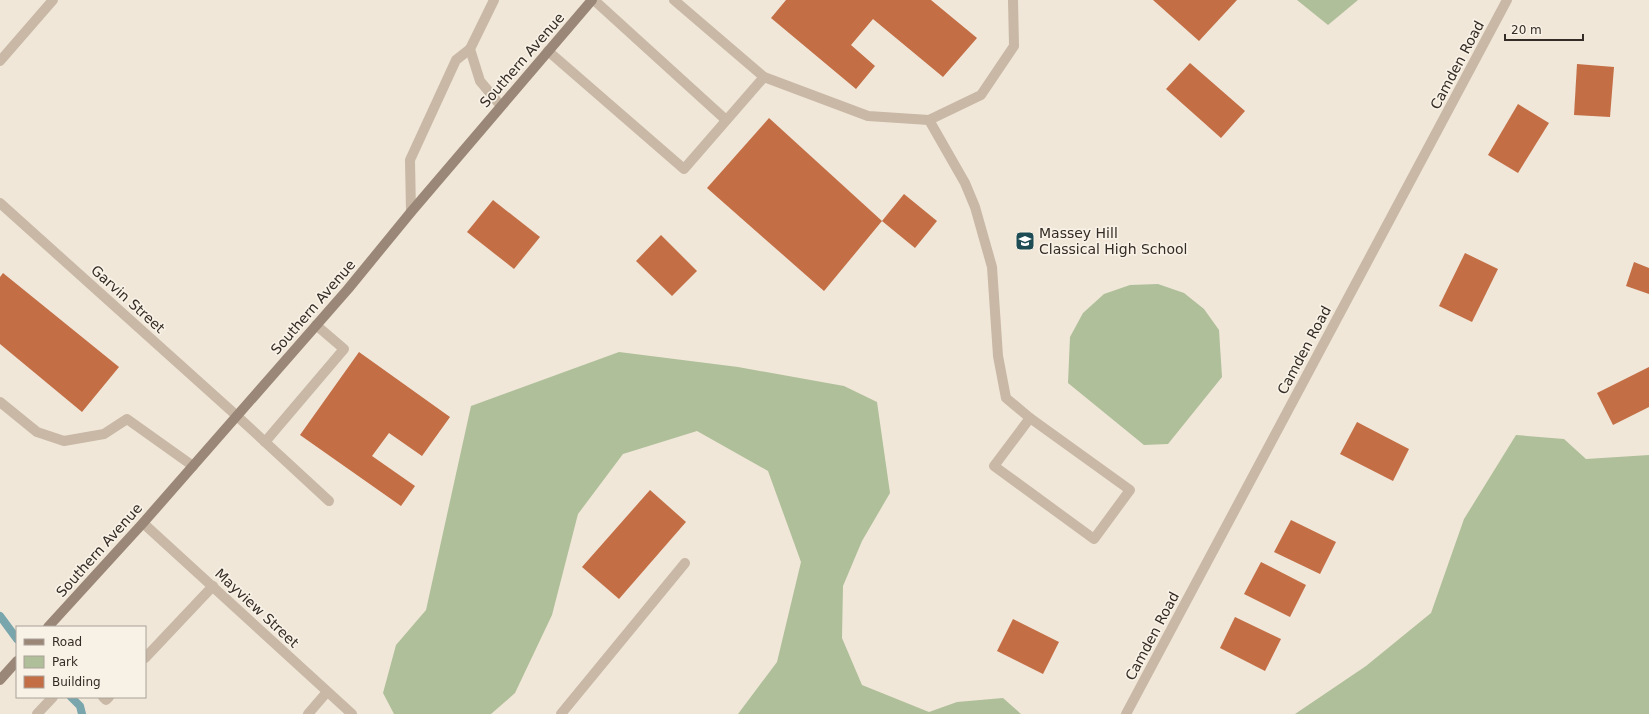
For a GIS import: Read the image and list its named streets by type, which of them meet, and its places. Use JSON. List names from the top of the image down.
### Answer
{
  "streets": {
    "main road": ["Southern Avenue"],
    "street": ["Camden Road", "Garvin Street", "Mayview Street"]
  },
  "crossings": [
    ["Southern Avenue", "Garvin Street"],
    ["Southern Avenue", "Mayview Street"]
  ],
  "places": {
    "school or university": ["Massey Hill Classical High School"]
  },
  "legend": ["Road", "Park", "Building"],
  "scale_bar": "20 m"
}
